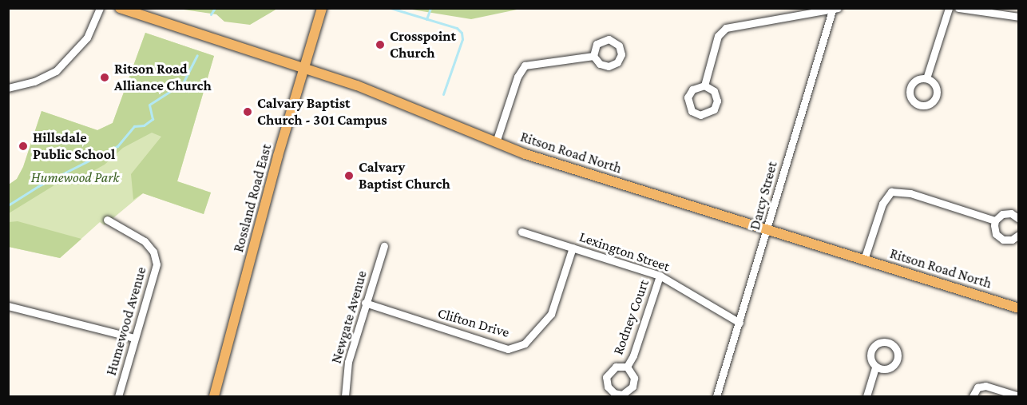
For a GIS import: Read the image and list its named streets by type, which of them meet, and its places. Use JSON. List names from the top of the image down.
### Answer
{
  "streets": {
    "main road": ["Ritson Road North", "Rossland Road East"],
    "street": [
      "Darcy Street",
      "Lexington Street",
      "Newgate Avenue",
      "Rodney Court",
      "Humewood Avenue",
      "Clifton Drive"
    ]
  },
  "crossings": [
    ["Ritson Road North", "Darcy Street"],
    ["Ritson Road North", "Rossland Road East"],
    ["Darcy Street", "Lexington Street"],
    ["Lexington Street", "Rodney Court"],
    ["Lexington Street", "Clifton Drive"],
    ["Newgate Avenue", "Clifton Drive"]
  ],
  "parks": ["Humewood Park"],
  "places": [
    "Crosspoint Church",
    "Ritson Road Alliance Church",
    "Calvary Baptist Church - 301 Campus",
    "Hillsdale Public School",
    "Calvary Baptist Church"
  ]
}
